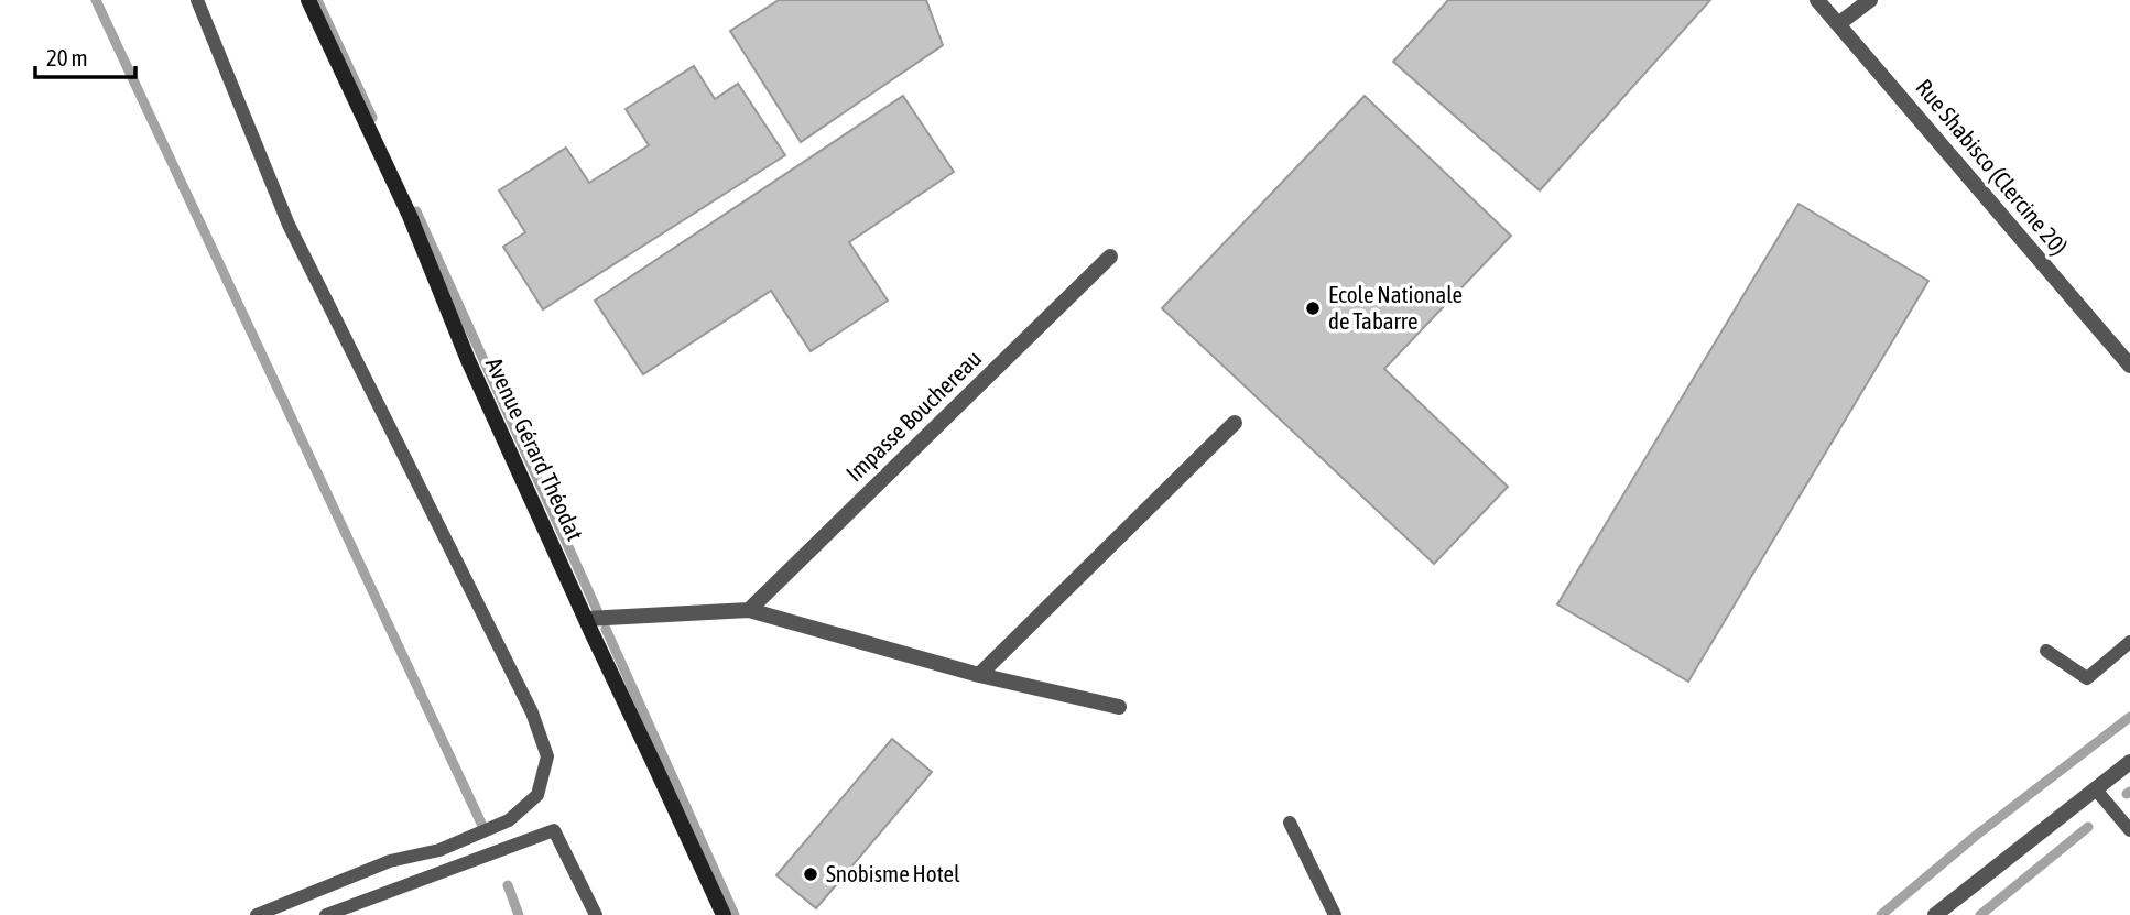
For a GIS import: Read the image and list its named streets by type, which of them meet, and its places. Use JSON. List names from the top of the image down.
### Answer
{
  "streets": {
    "street": ["Rue Shabisco (Clercine 20)", "Impasse Bouchereau", "Avenue Gérard Théodat"]
  },
  "places": ["Ecole Nationale de Tabarre", "Snobisme Hotel"],
  "scale_bar": "20 m"
}
